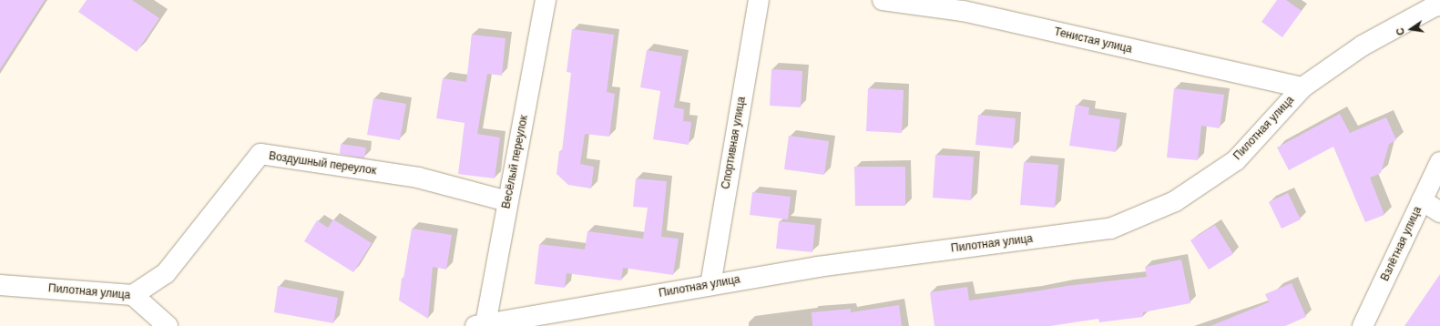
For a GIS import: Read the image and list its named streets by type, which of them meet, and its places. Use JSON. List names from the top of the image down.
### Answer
{
  "streets": {
    "street": [
      "Тенистая улица",
      "Пилотная улица",
      "Спортивная улица",
      "Весёлый переулок",
      "Воздушный переулок",
      "Взлётная улица"
    ]
  },
  "crossings": [
    ["Тенистая улица", "Пилотная улица"],
    ["Пилотная улица", "Спортивная улица"],
    ["Пилотная улица", "Весёлый переулок"],
    ["Пилотная улица", "Воздушный переулок"],
    ["Весёлый переулок", "Воздушный переулок"]
  ],
  "north": "left"
}
